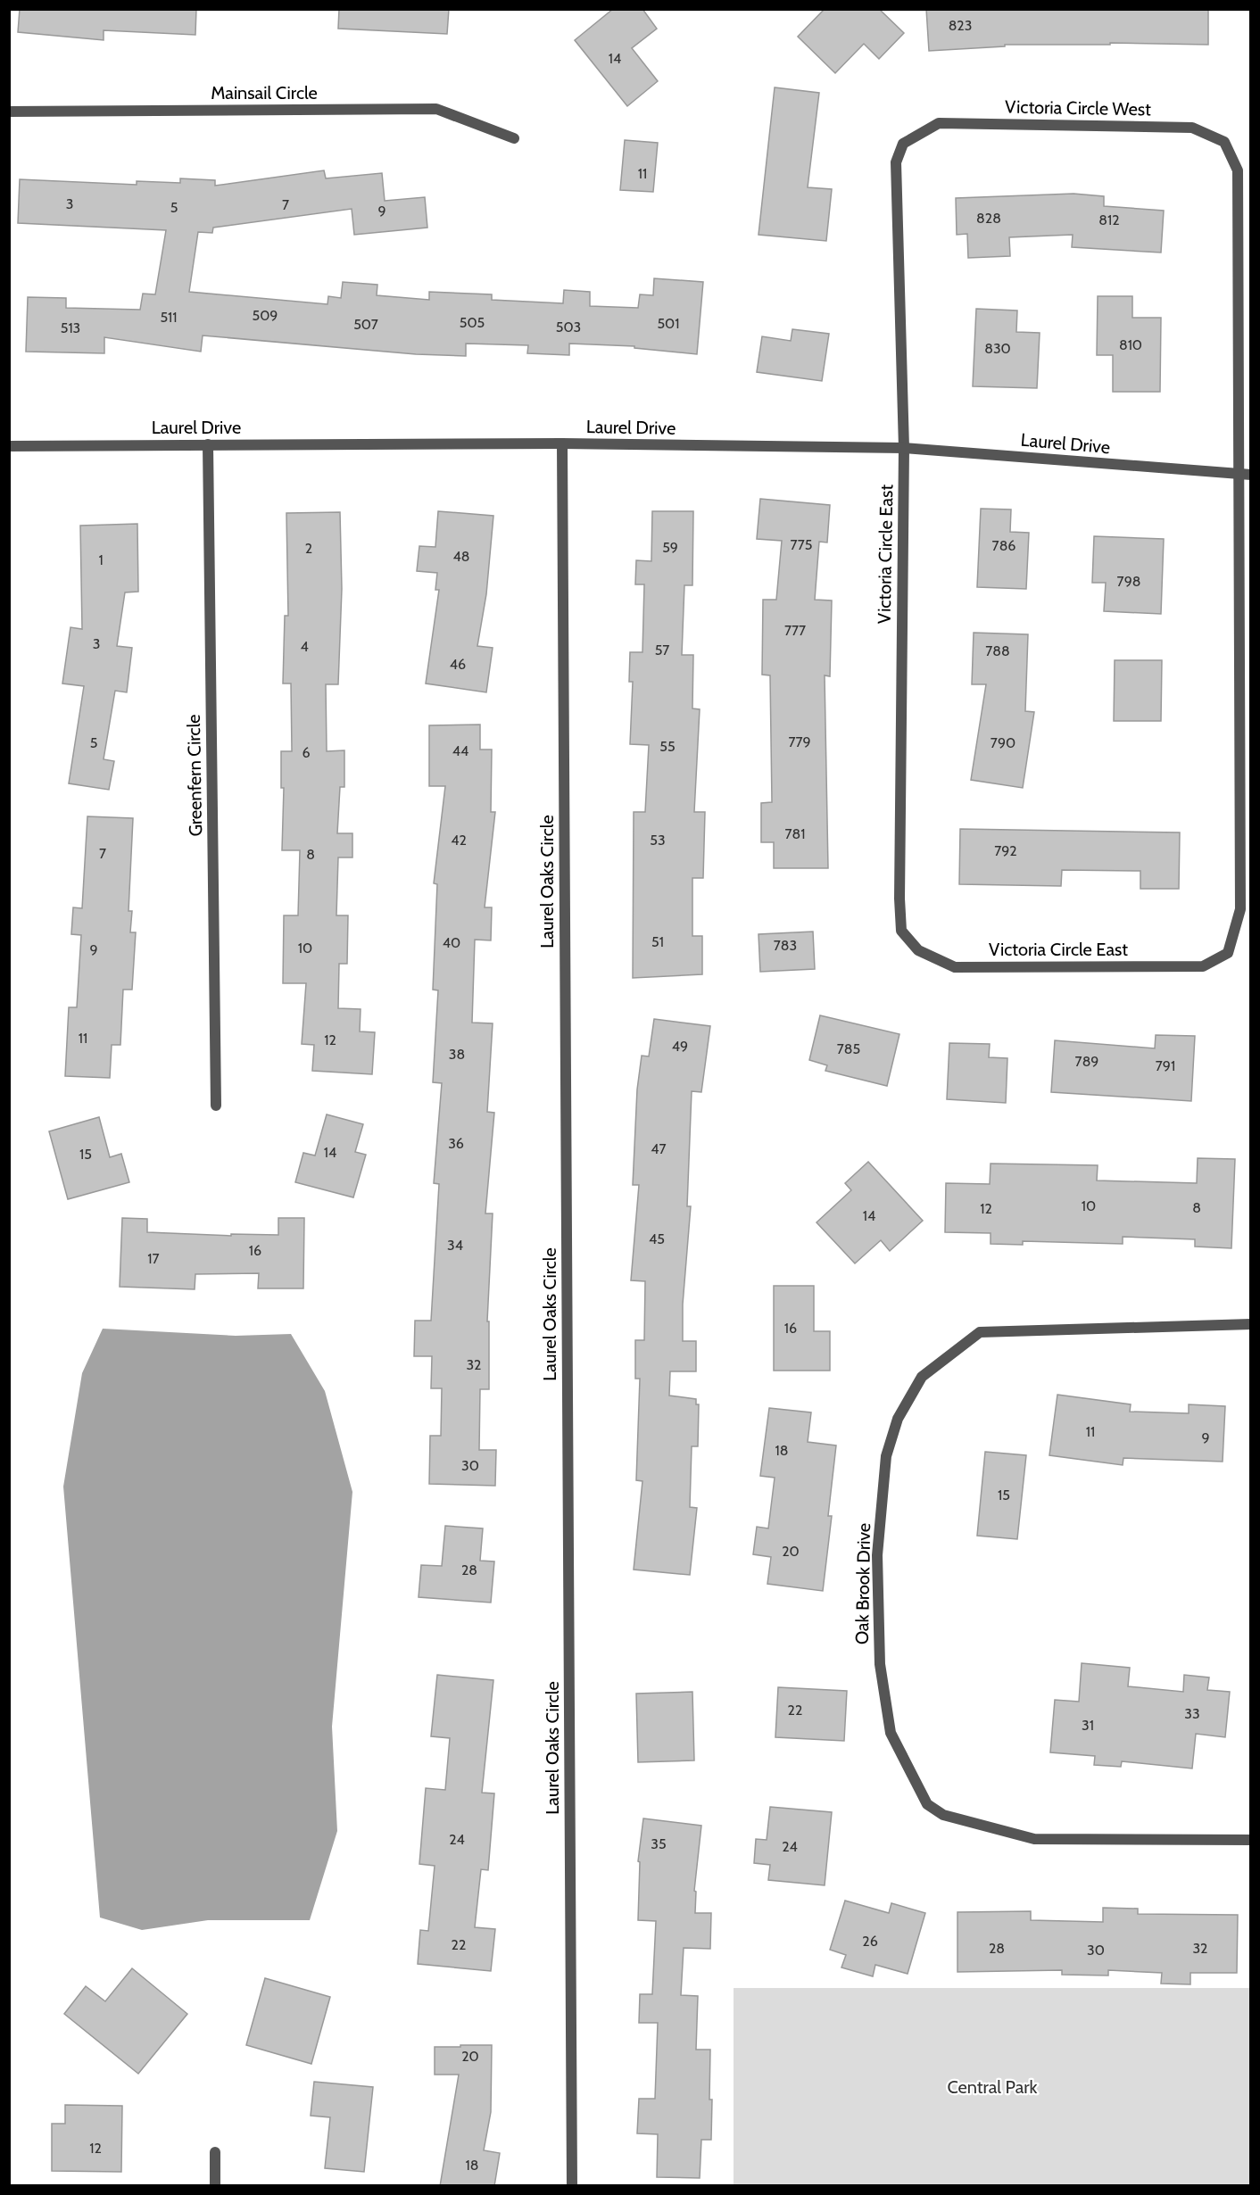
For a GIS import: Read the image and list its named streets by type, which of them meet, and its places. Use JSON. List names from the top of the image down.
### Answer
{
  "streets": {
    "street": [
      "Mainsail Circle",
      "Victoria Circle West",
      "Laurel Drive",
      "Victoria Circle East",
      "Greenfern Circle",
      "Laurel Oaks Circle",
      "Oak Brook Drive"
    ]
  },
  "crossings": [
    ["Victoria Circle West", "Laurel Drive"],
    ["Victoria Circle West", "Victoria Circle East"],
    ["Laurel Drive", "Victoria Circle East"],
    ["Laurel Drive", "Greenfern Circle"],
    ["Laurel Drive", "Laurel Oaks Circle"]
  ],
  "parks": ["Central Park"],
  "house_numbers": [
    "823",
    "14",
    "11",
    "3",
    "7",
    "5",
    "9",
    "828",
    "812",
    "509",
    "511",
    "505",
    "501",
    "507",
    "503",
    "513",
    "810",
    "830",
    "775",
    "786",
    "59",
    "2",
    "48",
    "1",
    "798",
    "777",
    "3",
    "4",
    "57",
    "788",
    "46",
    "779",
    "5",
    "790",
    "55",
    "44",
    "6",
    "781",
    "42",
    "53",
    "792",
    "7",
    "8",
    "51",
    "40",
    "783",
    "10",
    "9",
    "11",
    "12",
    "49",
    "785",
    "38",
    "789",
    "791",
    "36",
    "47",
    "14",
    "15",
    "10",
    "8",
    "12",
    "14",
    "45",
    "34",
    "16",
    "17",
    "16",
    "32",
    "11",
    "9",
    "18",
    "30",
    "15",
    "20",
    "28",
    "22",
    "33",
    "31",
    "24",
    "35",
    "24",
    "26",
    "22",
    "28",
    "32",
    "30",
    "20",
    "12",
    "18"
  ]
}
